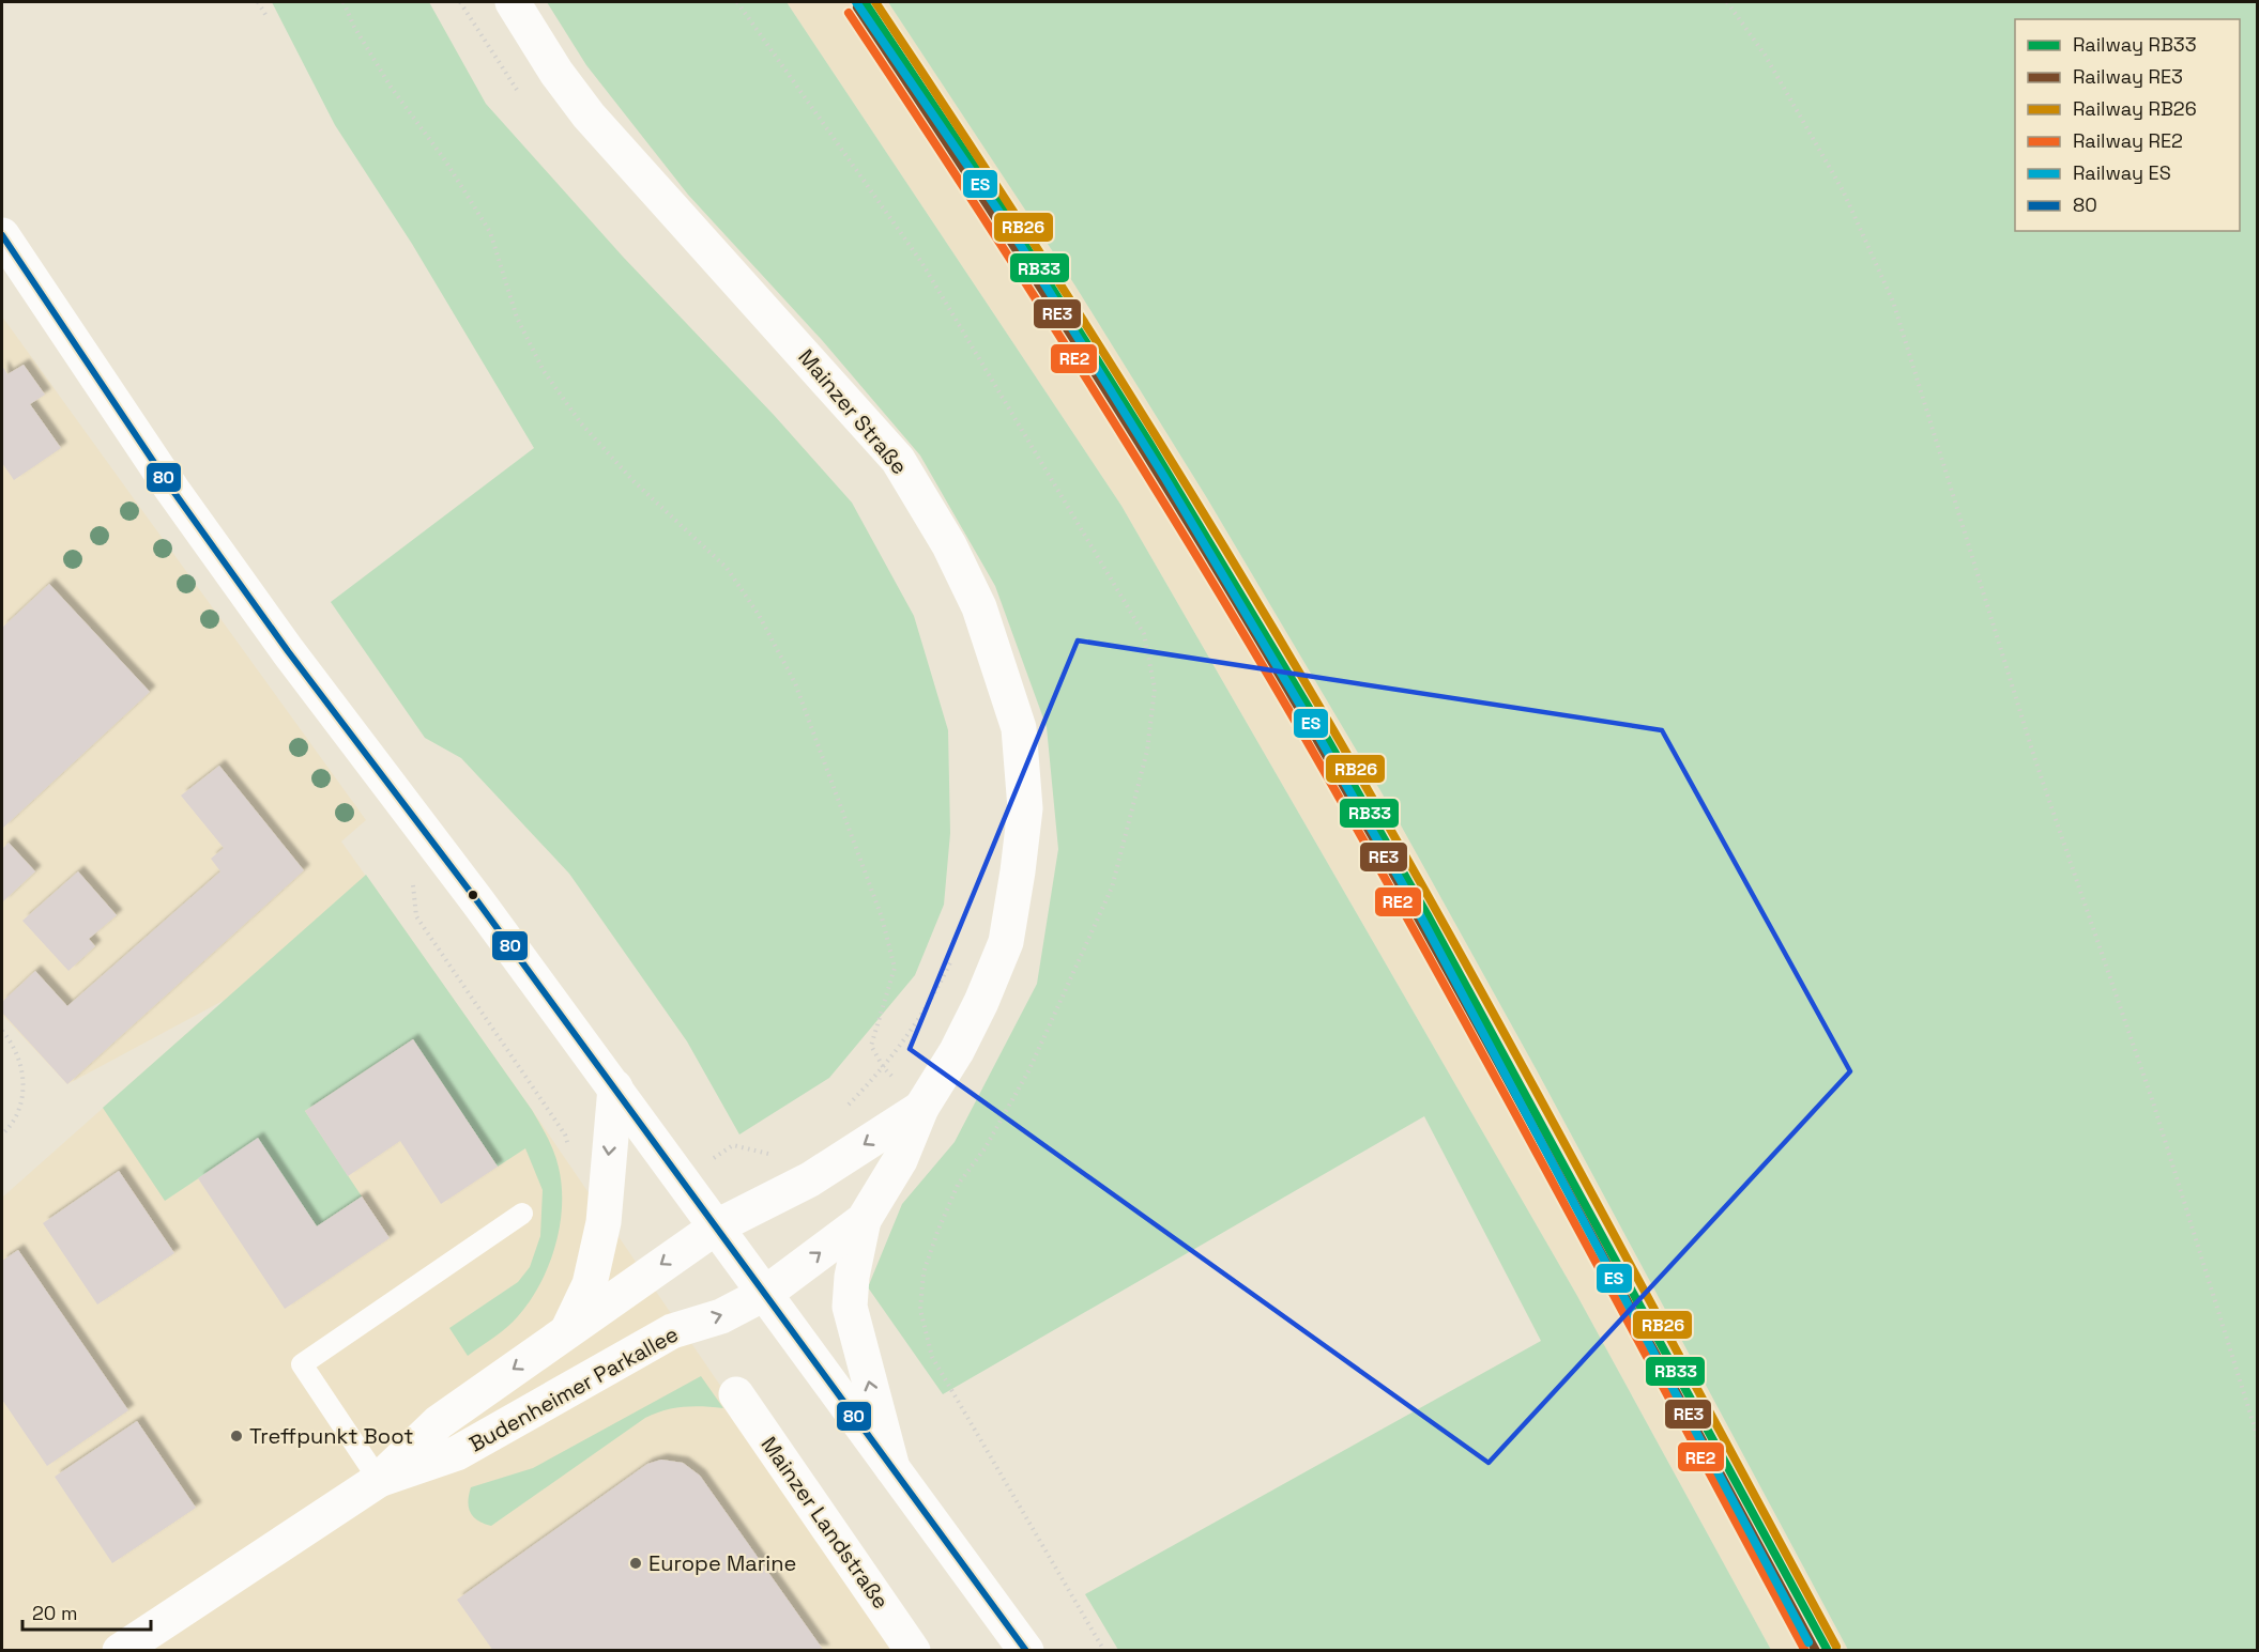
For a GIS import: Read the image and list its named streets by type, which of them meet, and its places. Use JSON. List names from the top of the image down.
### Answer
{
  "streets": {
    "street": ["Mainzer Straße", "Budenheimer Parkallee", "Mainzer Landstraße"]
  },
  "crossings": [
    ["Mainzer Straße", "Budenheimer Parkallee"]
  ],
  "places": ["Treffpunkt Boot", "Europe Marine"],
  "lines": [
    "rail line RB33",
    "rail line RB26",
    "rail line ES",
    "rail line RE3",
    "rail line RE2",
    "transit line 80"
  ],
  "legend": [
    "Railway RB33",
    "Railway RE3",
    "Railway RB26",
    "Railway RE2",
    "Railway ES",
    "80"
  ],
  "scale_bar": "20 m"
}
